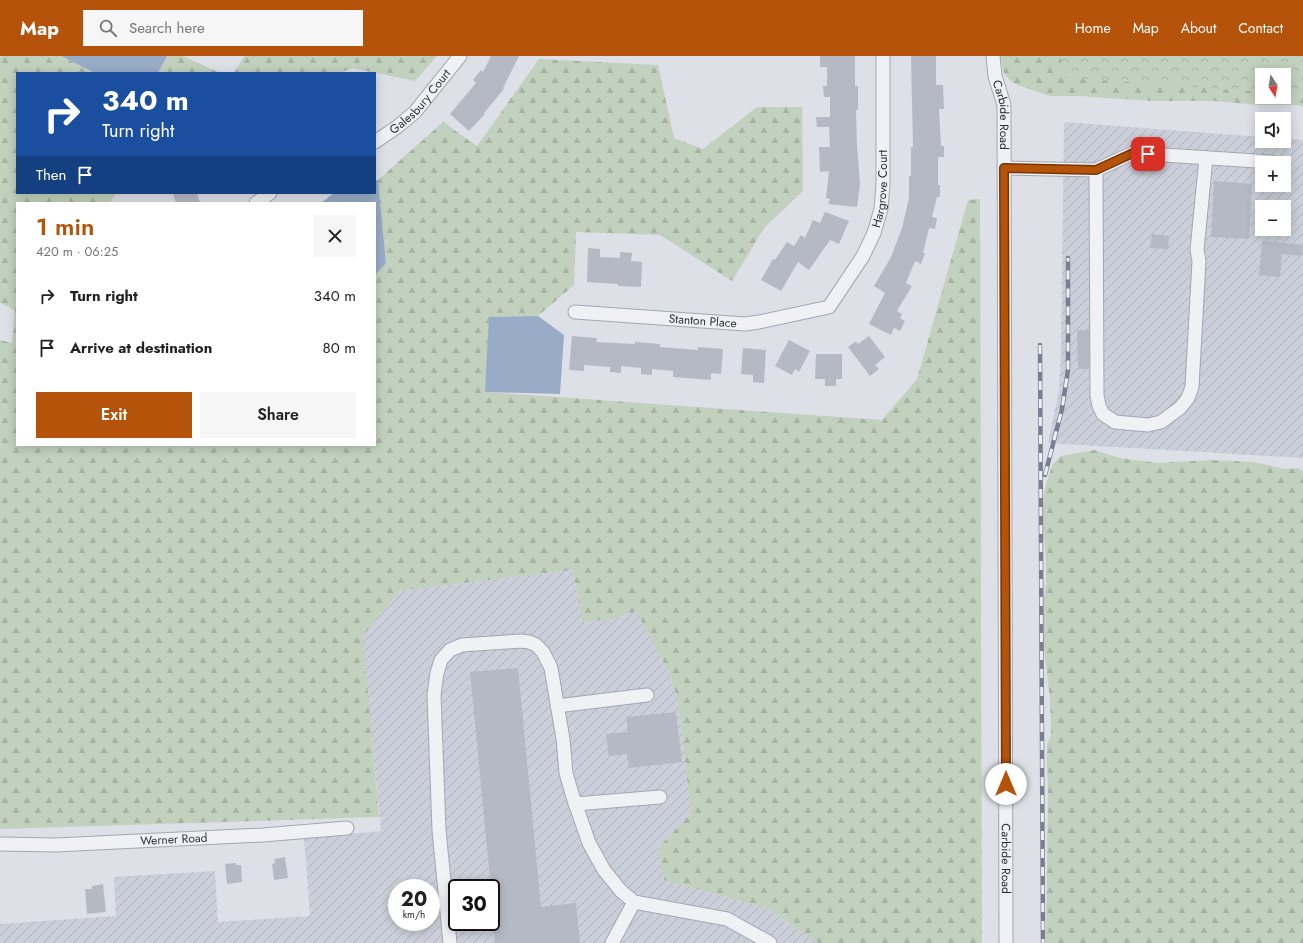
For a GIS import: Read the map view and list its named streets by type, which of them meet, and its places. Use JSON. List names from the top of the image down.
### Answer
{
  "streets": {
    "street": [
      "Galesbury Court",
      "Carbide Road",
      "Hargrove Court",
      "Stanton Place",
      "Werner Road"
    ]
  },
  "crossings": [
    ["Hargrove Court", "Stanton Place"]
  ],
  "north": "bottom",
  "page": {
    "header": "Map",
    "search": "Search here",
    "nav": [
      "Home",
      "Map",
      "About",
      "Contact"
    ],
    "map_buttons": ["+", "−"],
    "turn": ["340 m", "Turn right"],
    "then": "Then",
    "heading": ["1 min", "420 m · 06:25"],
    "list": [
      {
        "name": "Turn right",
        "value": "340 m"
      },
      {
        "name": "Arrive at destination",
        "value": "80 m"
      }
    ],
    "buttons": ["Exit", "Share"],
    "speed": "20 km/h",
    "limit": "30"
  }
}
